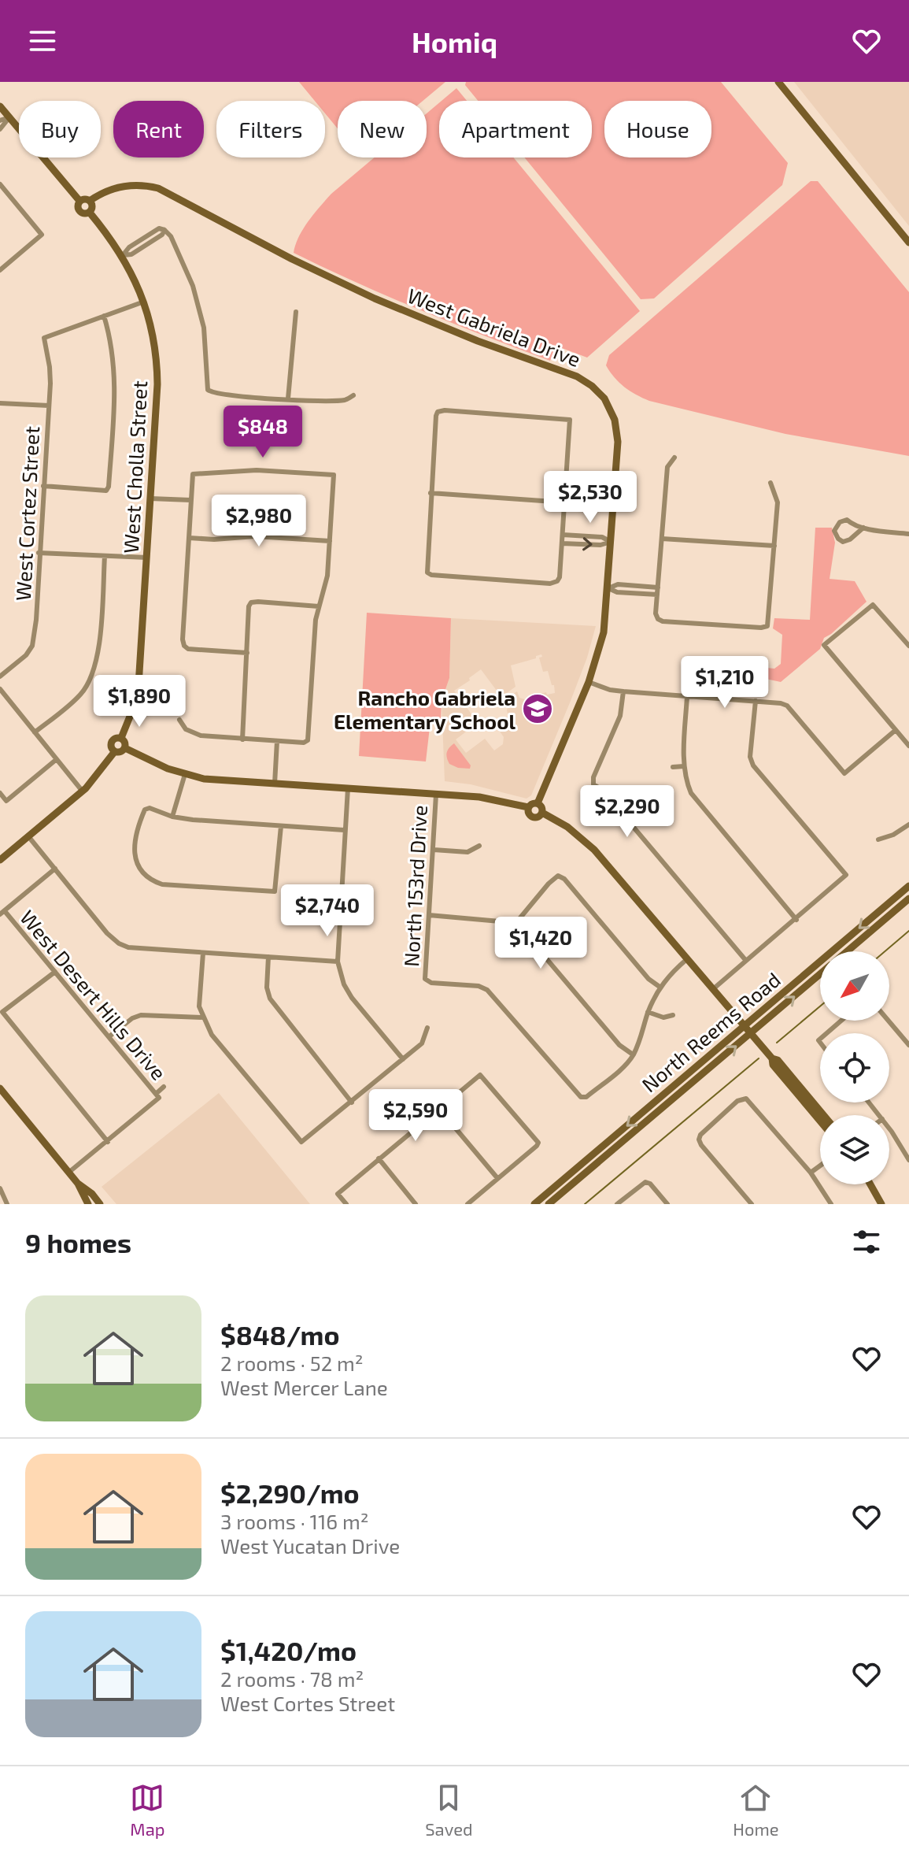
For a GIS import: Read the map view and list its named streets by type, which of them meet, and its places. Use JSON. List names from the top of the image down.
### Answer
{
  "streets": {
    "street": [
      "West Gabriela Drive",
      "West Cholla Street",
      "West Cortez Street",
      "North 153rd Drive",
      "West Desert Hills Drive",
      "North Reems Road"
    ]
  },
  "crossings": [
    ["West Gabriela Drive", "West Cholla Street"]
  ],
  "places": {
    "school or university": ["Rancho Gabriela Elementary School"]
  },
  "north": "bottom left",
  "page": {
    "header": "Homiq",
    "chip": [
      "Buy",
      "Rent",
      "Filters",
      "New",
      "Apartment",
      "House"
    ],
    "price": [
      "$848",
      "$2,530",
      "$2,980",
      "$1,210",
      "$1,890",
      "$2,290",
      "$2,740",
      "$1,420",
      "$2,590"
    ],
    "heading": "9 homes",
    "list": [
      {
        "name": "$848/mo",
        "note": "2 rooms · 52 m² · West Mercer Lane"
      },
      {
        "name": "$2,290/mo",
        "note": "3 rooms · 116 m² · West Yucatan Drive"
      },
      {
        "name": "$1,420/mo",
        "note": "2 rooms · 78 m² · West Cortes Street"
      }
    ],
    "tabs": ["Map", "Saved", "Home"]
  }
}
